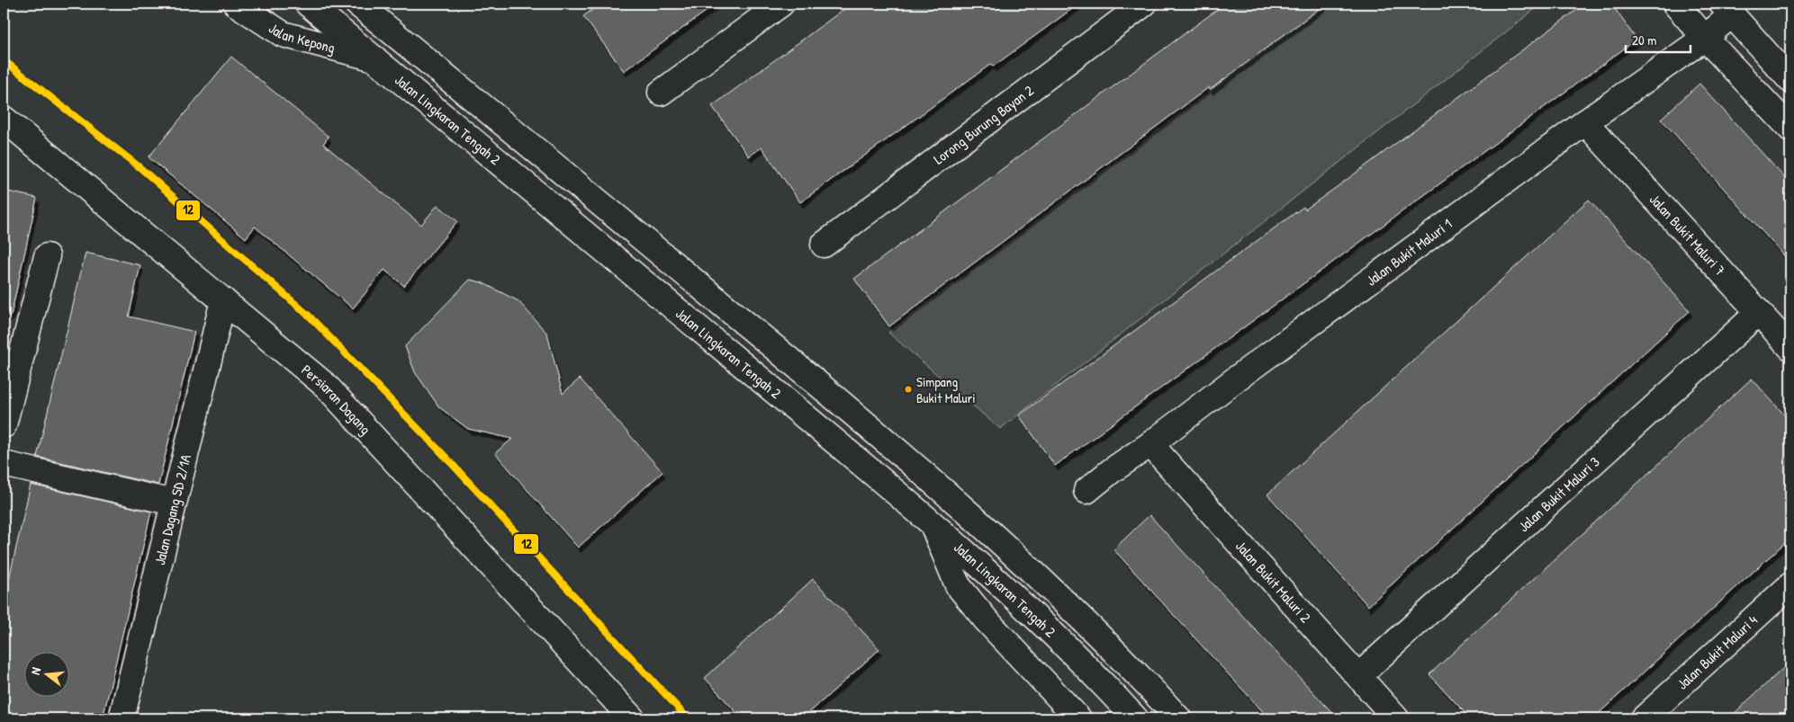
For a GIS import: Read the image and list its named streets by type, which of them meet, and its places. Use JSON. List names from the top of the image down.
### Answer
{
  "streets": {
    "main road": [
      "Jalan Kepong",
      "Jalan Lingkaran Tengah 2",
      "Lorong Burung Bayan 2",
      "Jalan Bukit Maluri 7",
      "Jalan Bukit Maluri 1",
      "Persiaran Dagang",
      "Jalan Bukit Maluri 3",
      "Jalan Dagang SD 2/1A",
      "Jalan Bukit Maluri 2",
      "Jalan Bukit Maluri 4"
    ]
  },
  "crossings": [
    ["Jalan Kepong", "Jalan Lingkaran Tengah 2"],
    ["Jalan Bukit Maluri 7", "Jalan Bukit Maluri 1"],
    ["Jalan Bukit Maluri 7", "Jalan Bukit Maluri 3"],
    ["Jalan Bukit Maluri 1", "Jalan Bukit Maluri 2"],
    ["Persiaran Dagang", "Jalan Dagang SD 2/1A"],
    ["Jalan Bukit Maluri 3", "Jalan Bukit Maluri 2"]
  ],
  "places": ["Simpang Bukit Maluri"],
  "lines": ["transit line 12"],
  "scale_bar": "20 m",
  "north": "left"
}
